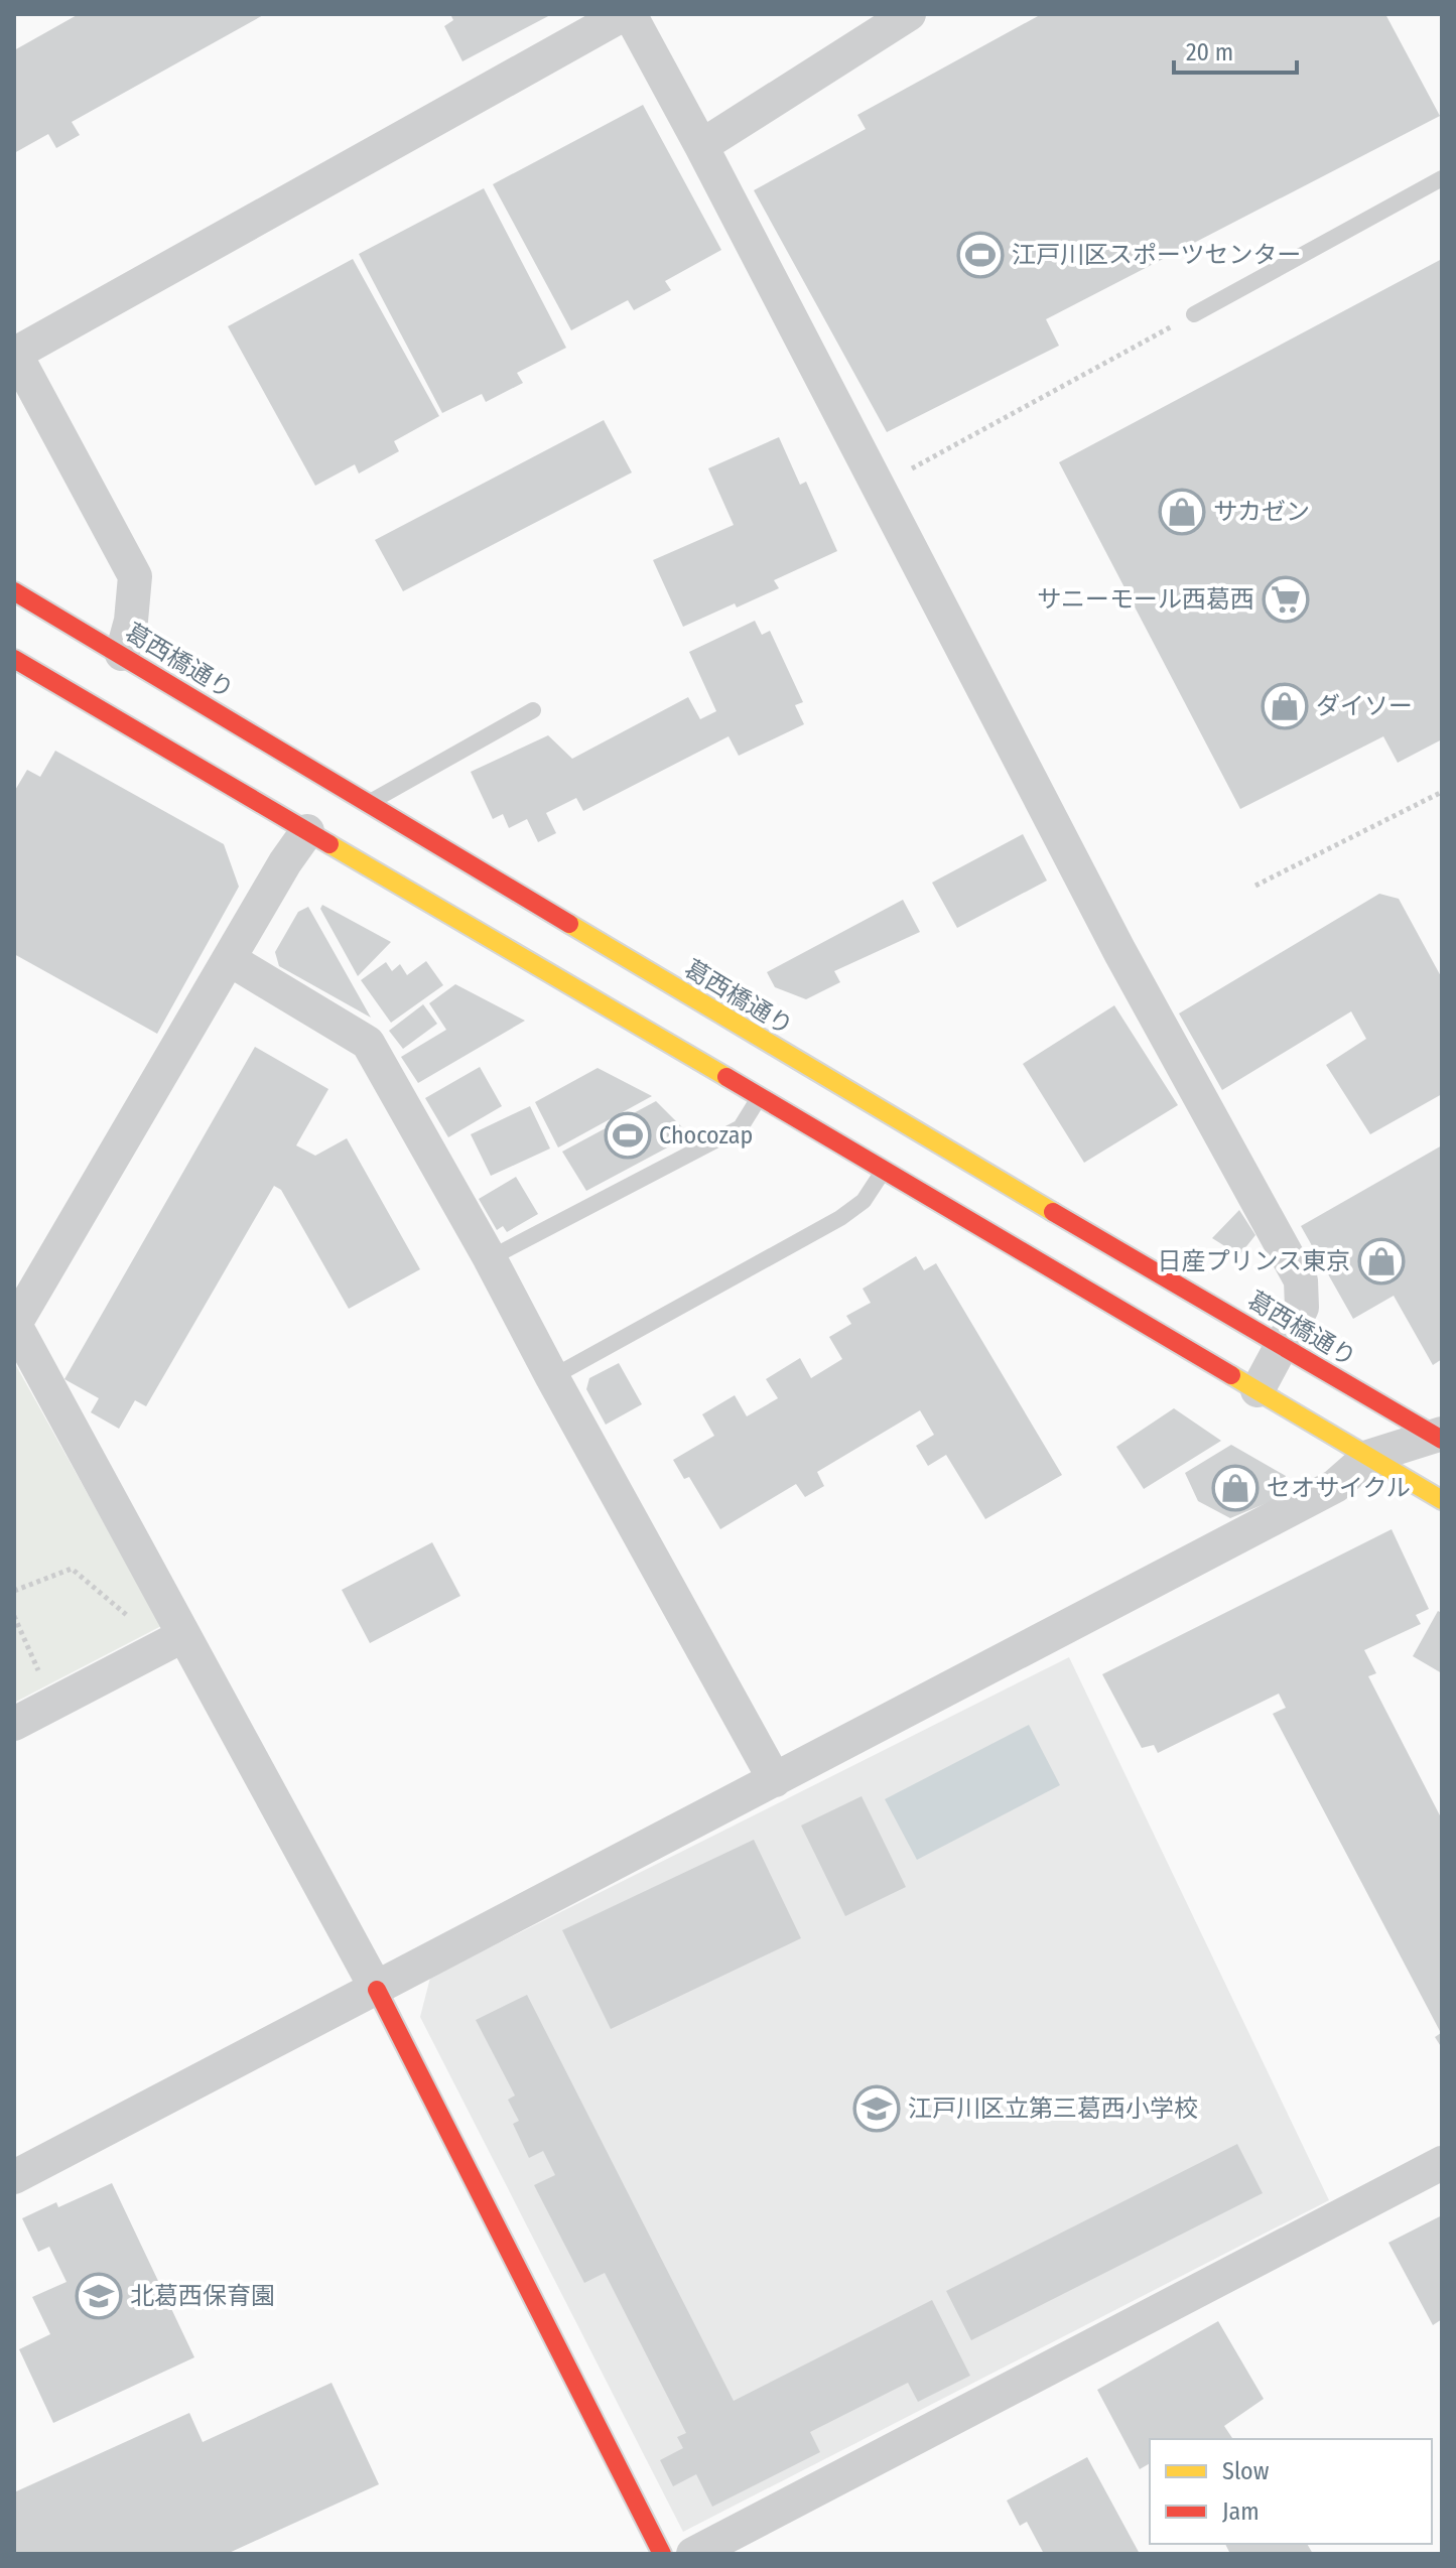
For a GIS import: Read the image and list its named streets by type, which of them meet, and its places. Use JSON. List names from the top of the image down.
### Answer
{
  "streets": {
    "main road": ["葛西橋通り"]
  },
  "places": {
    "sports": ["江戸川区スポーツセンター", "Chocozap"],
    "shop": [
      "サカゼン",
      "ダイソー",
      "日産プリンス東京",
      "セオサイクル"
    ],
    "supermarket": ["サニーモール西葛西"],
    "school or university": ["江戸川区立第三葛西小学校", "北葛西保育園"]
  },
  "legend": ["Slow", "Jam"],
  "scale_bar": "20 m"
}
